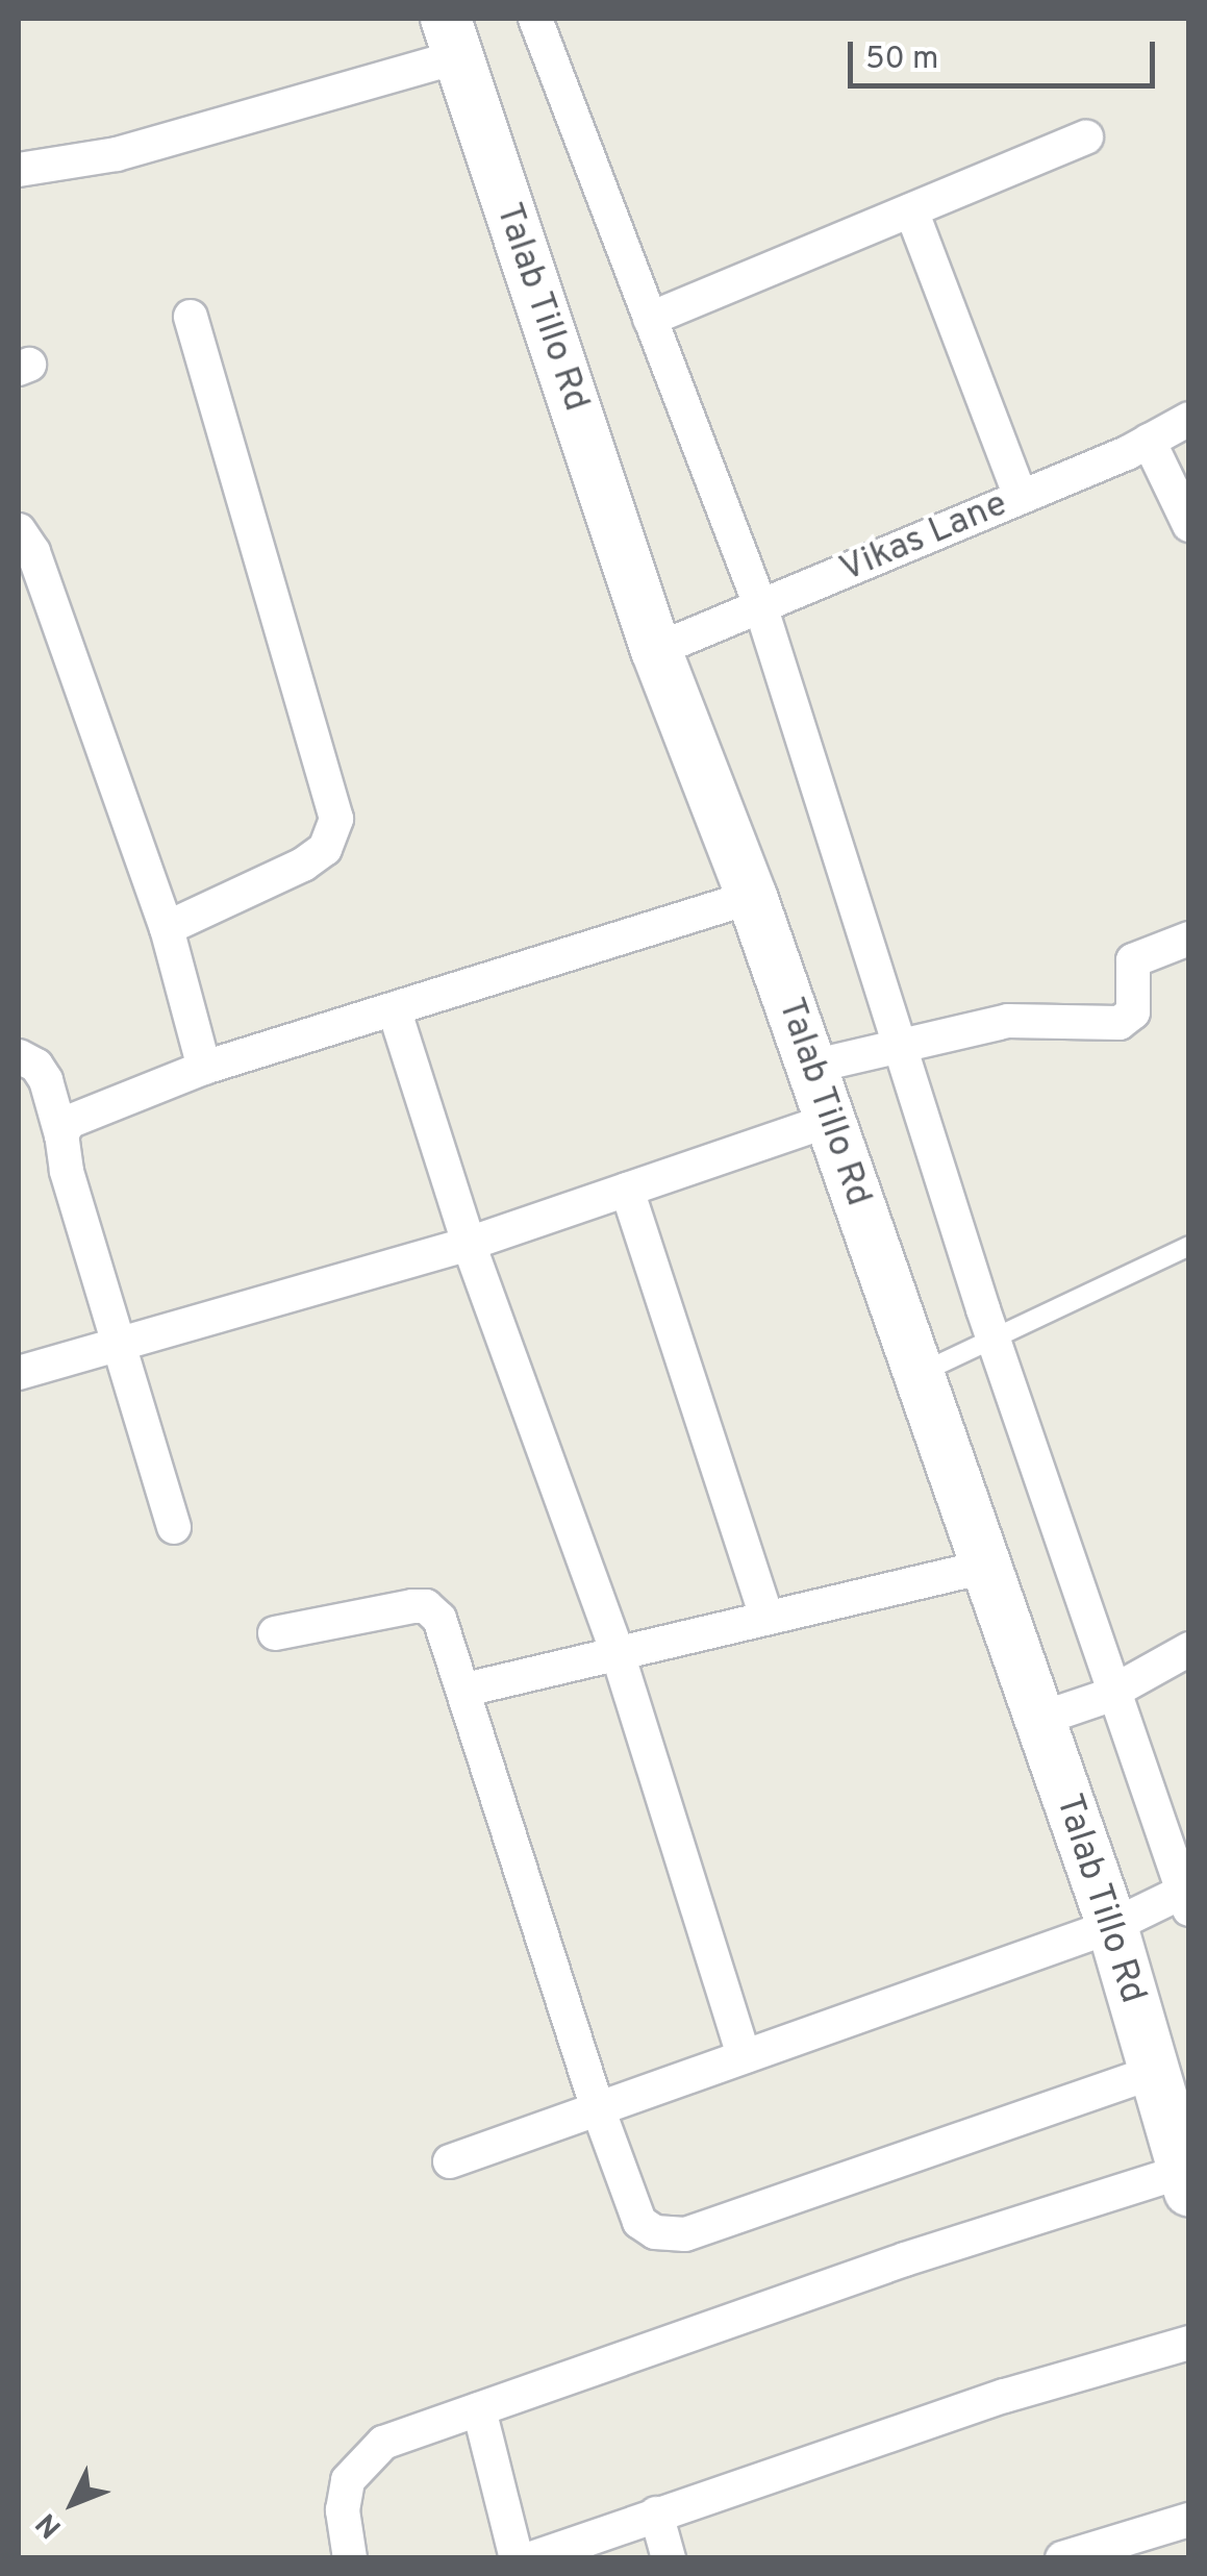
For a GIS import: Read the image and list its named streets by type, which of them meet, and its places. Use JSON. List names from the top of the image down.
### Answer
{
  "streets": {
    "main road": ["Talab Tillo Rd"],
    "street": ["Vikas Lane"]
  },
  "crossings": [
    ["Talab Tillo Rd", "Vikas Lane"]
  ],
  "scale_bar": "50 m",
  "north": "bottom left"
}
